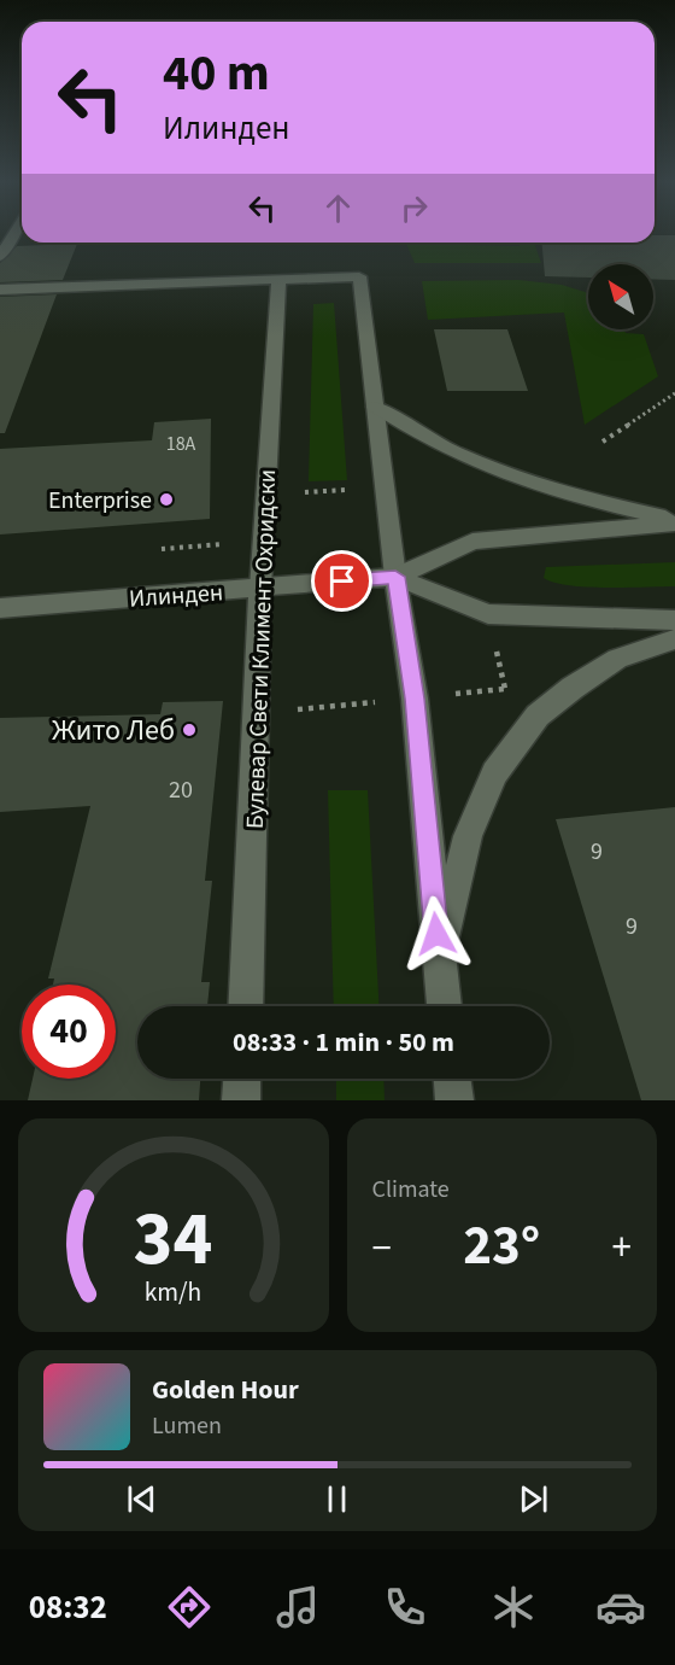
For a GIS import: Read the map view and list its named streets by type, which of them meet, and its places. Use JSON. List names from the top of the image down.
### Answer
{
  "streets": {
    "street": ["Илинден", "Булевар Свети Климент Охридски"]
  },
  "crossings": [
    ["Илинден", "Булевар Свети Климент Охридски"]
  ],
  "places": ["Enterprise", "Жито Леб"],
  "house_numbers": [
    "18A",
    "20",
    "9",
    "9"
  ],
  "north": "top left",
  "page": {
    "turn": ["40 m", "Илинден"],
    "limit": "40",
    "trip": "08:33 · 1 min · 50 m",
    "tile": "Climate",
    "heat": ["−", "23°", "+"],
    "song": ["Golden Hour", "Lumen"],
    "tabs": "08:32",
    "gauge": ["34", "km/h"]
  }
}
